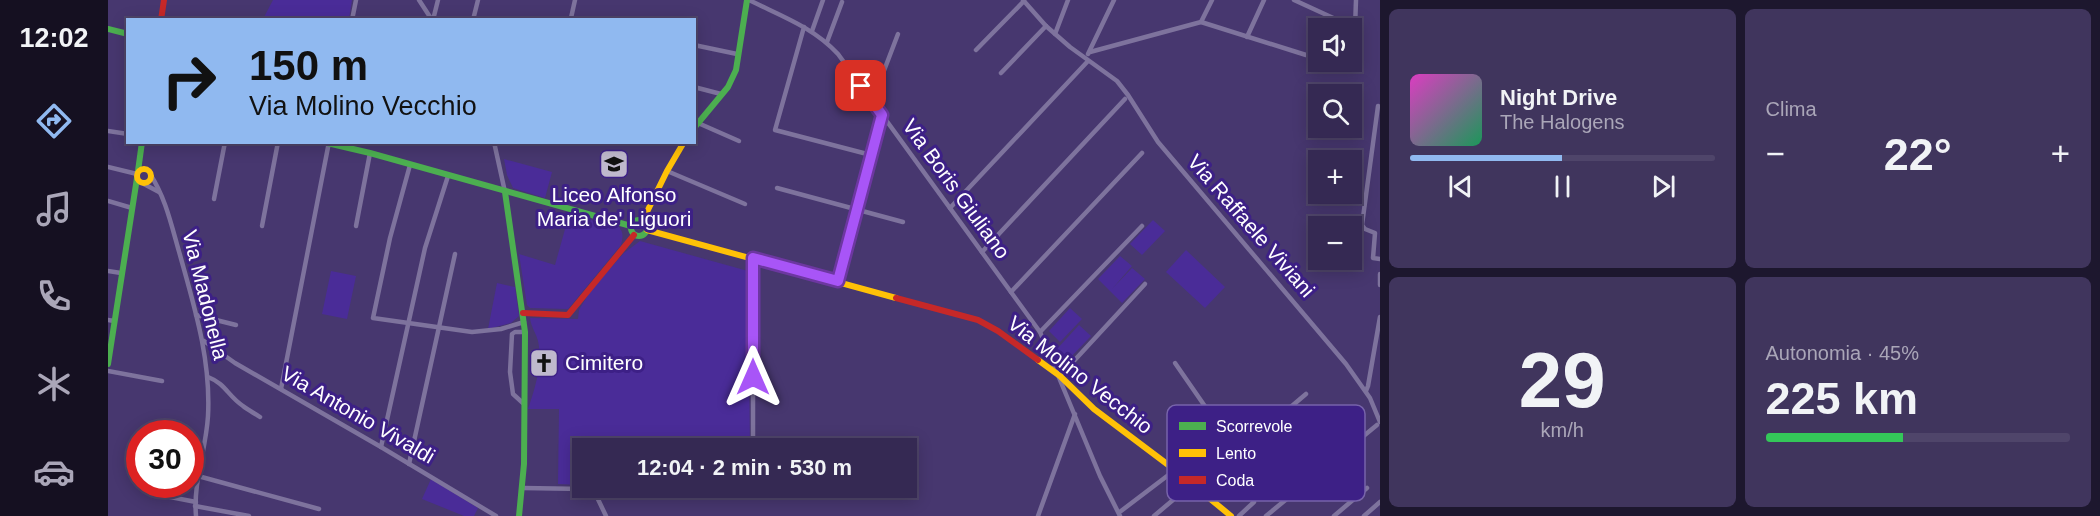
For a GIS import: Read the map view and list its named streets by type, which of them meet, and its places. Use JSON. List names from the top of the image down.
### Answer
{
  "streets": {
    "street": [
      "Via Boris Giuliano",
      "Via Raffaele Viviani",
      "Via Madonella",
      "Via Molino Vecchio",
      "Via Antonio Vivaldi"
    ]
  },
  "crossings": [
    ["Via Boris Giuliano", "Via Molino Vecchio"],
    ["Via Madonella", "Via Antonio Vivaldi"]
  ],
  "places": {
    "school or university": ["Liceo Alfonso Maria de' Liguori"],
    "church": ["Cimitero"]
  },
  "legend": ["Scorrevole", "Lento", "Coda"],
  "page": {
    "tabs": "12:02",
    "tile": [
      "Clima",
      ["29", "km/h"],
      ["Autonomia · 45%", "225 km"]
    ],
    "map_buttons": ["+", "−"],
    "turn": ["150 m", "Via Molino Vecchio"],
    "song": ["Night Drive", "The Halogens"],
    "heat": ["−", "22°", "+"],
    "limit": "30",
    "trip": "12:04 · 2 min · 530 m"
  }
}
